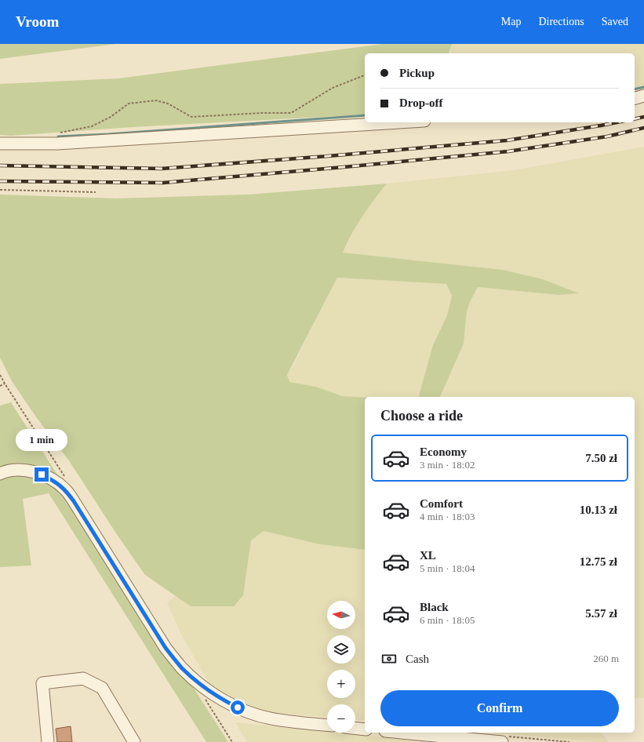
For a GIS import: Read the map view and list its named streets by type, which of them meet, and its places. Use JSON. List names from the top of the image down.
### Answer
{
  "north": "left",
  "page": {
    "header": "Vroom",
    "nav": ["Map", "Directions", "Saved"],
    "banner": ["Pickup", "Drop-off"],
    "heading": "Choose a ride",
    "bubble": "1 min",
    "list": [
      {
        "name": "Economy",
        "note": "3 min · 18:02",
        "value": "7.50 zł"
      },
      {
        "name": "Comfort",
        "note": "4 min · 18:03",
        "value": "10.13 zł"
      },
      {
        "name": "XL",
        "note": "5 min · 18:04",
        "value": "12.75 zł"
      },
      {
        "name": "Black",
        "note": "6 min · 18:05",
        "value": "5.57 zł"
      }
    ],
    "map_buttons": ["+", "−"],
    "pay": ["Cash", "260 m"],
    "buttons": "Confirm"
  }
}
